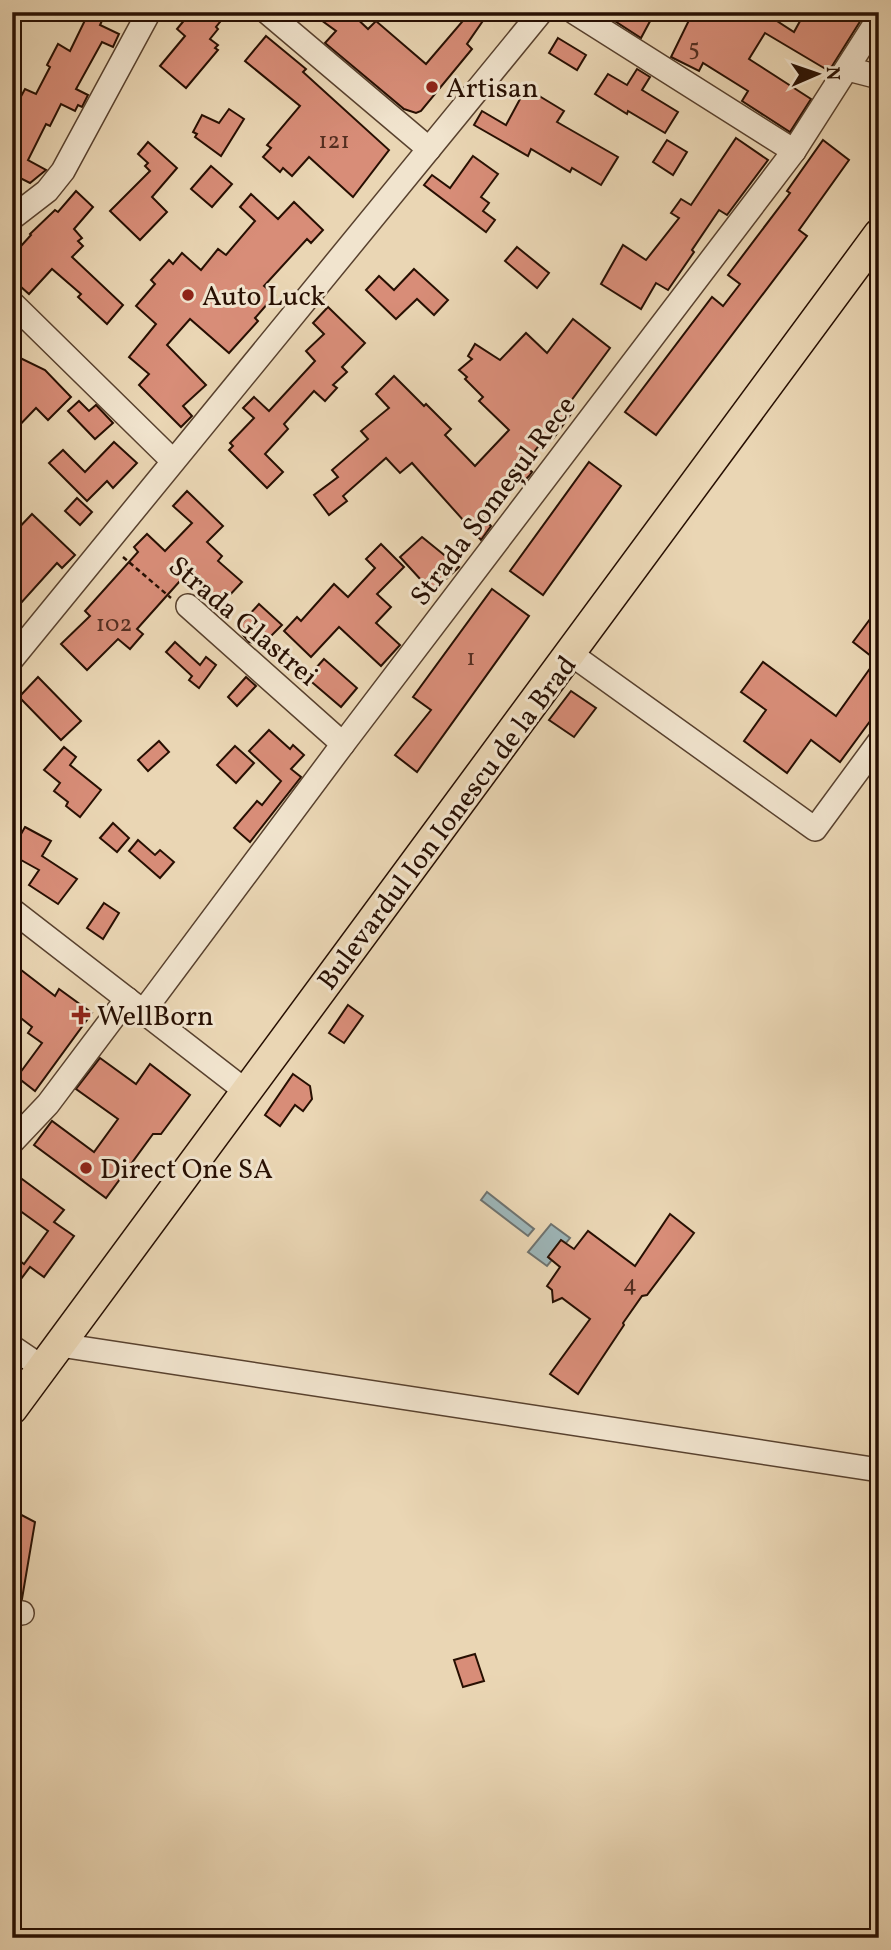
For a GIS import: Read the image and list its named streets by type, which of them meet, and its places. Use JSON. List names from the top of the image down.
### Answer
{
  "streets": {
    "main road": ["Bulevardul Ion Ionescu de la Brad"],
    "street": ["Strada Someșul Rece", "Strada Glastrei"]
  },
  "crossings": [
    ["Strada Someșul Rece", "Strada Glastrei"]
  ],
  "places": {
    "other": ["Artisan", "Auto Luck", "Direct One SA"],
    "health": ["WellBorn"]
  },
  "house_numbers": [
    "5",
    "121",
    "102",
    "1",
    "4"
  ],
  "north": "right"
}
